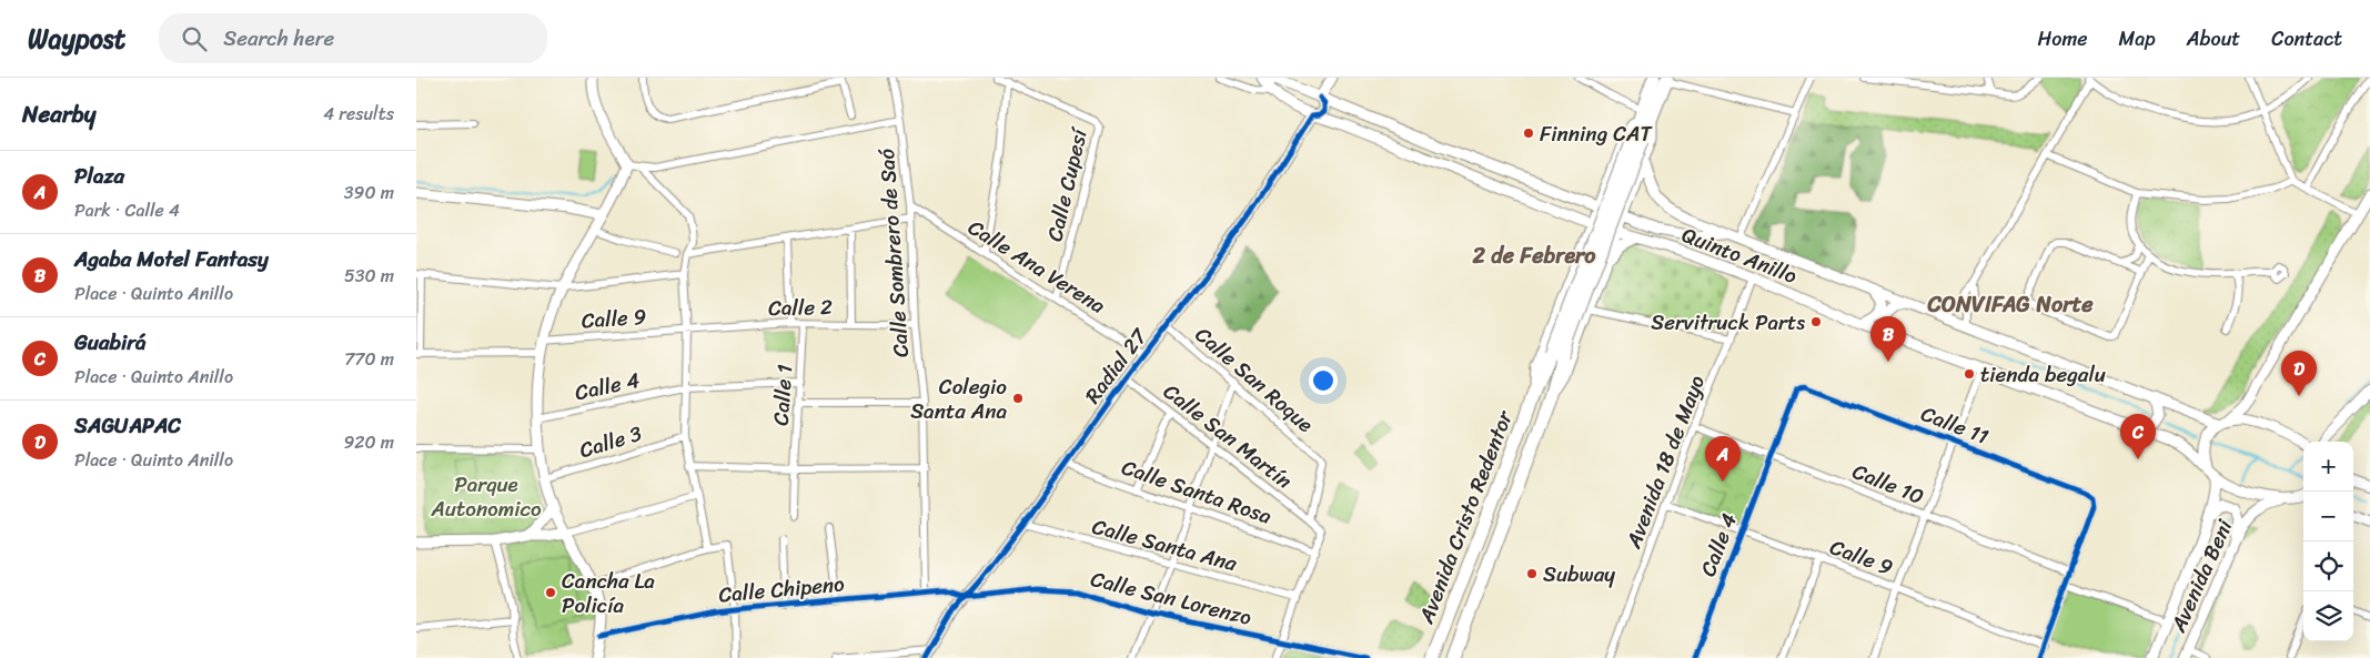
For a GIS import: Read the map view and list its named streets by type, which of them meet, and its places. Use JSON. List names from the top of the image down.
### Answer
{
  "streets": {
    "highway": ["Avenida Cristo Redentor"],
    "street": [
      "Calle Cupesí",
      "Calle Sombrero de Saó",
      "Quinto Anillo",
      "Calle Ana Verena",
      "Calle 2",
      "Calle 9",
      "Radial 27",
      "Calle San Roque",
      "Calle 4",
      "Calle 1",
      "Calle 11",
      "Calle San Martín",
      "Calle 3",
      "Avenida 18 de Mayo",
      "Calle 10",
      "Calle Santa Rosa",
      "Calle Santa Ana",
      "Avenida Beni",
      "Calle Chipeno",
      "Calle San Lorenzo"
    ]
  },
  "crossings": [
    ["Calle Cupesí", "Calle Ana Verena"],
    ["Calle Sombrero de Saó", "Calle Ana Verena"],
    ["Calle Sombrero de Saó", "Calle 2"],
    ["Calle Sombrero de Saó", "Calle Chipeno"],
    ["Quinto Anillo", "Radial 27"],
    ["Quinto Anillo", "Avenida 18 de Mayo"],
    ["Quinto Anillo", "Avenida Cristo Redentor"],
    ["Quinto Anillo", "Avenida Beni"],
    ["Calle Ana Verena", "Radial 27"],
    ["Calle 2", "Calle 9"],
    ["Calle 2", "Calle 1"],
    ["Calle 9", "Calle 4"],
    ["Calle 9", "Avenida 18 de Mayo"],
    ["Radial 27", "Calle San Roque"],
    ["Radial 27", "Calle San Martín"],
    ["Radial 27", "Calle Santa Rosa"],
    ["Radial 27", "Calle Santa Ana"],
    ["Radial 27", "Calle Chipeno"],
    ["Radial 27", "Calle San Lorenzo"],
    ["Calle San Roque", "Calle San Martín"],
    ["Calle 4", "Calle 1"],
    ["Calle 4", "Calle 11"],
    ["Calle 4", "Calle 10"],
    ["Calle 11", "Calle 10"],
    ["Avenida 18 de Mayo", "Calle 10"],
    ["Calle Chipeno", "Calle San Lorenzo"]
  ],
  "districts": ["2 de Febrero", "CONVIFAG Norte"],
  "parks": ["Parque Autonomico"],
  "places": [
    "Finning CAT",
    "Servitruck Parts",
    "tienda begalu",
    "Colegio Santa Ana",
    "Subway",
    "Cancha La Policía"
  ],
  "page": {
    "header": "Waypost",
    "search": "Search here",
    "nav": [
      "Home",
      "Map",
      "About",
      "Contact"
    ],
    "heading": ["Nearby", "4 results"],
    "list": [
      {
        "mark": "A",
        "name": "Plaza",
        "note": "Park · Calle 4",
        "value": "390 m"
      },
      {
        "mark": "B",
        "name": "Agaba Motel Fantasy",
        "note": "Place · Quinto Anillo",
        "value": "530 m"
      },
      {
        "mark": "C",
        "name": "Guabirá",
        "note": "Place · Quinto Anillo",
        "value": "770 m"
      },
      {
        "mark": "D",
        "name": "SAGUAPAC",
        "note": "Place · Quinto Anillo",
        "value": "920 m"
      }
    ],
    "pins": [
      "B",
      "D",
      "C",
      "A"
    ],
    "map_buttons": ["+", "−"]
  }
}
